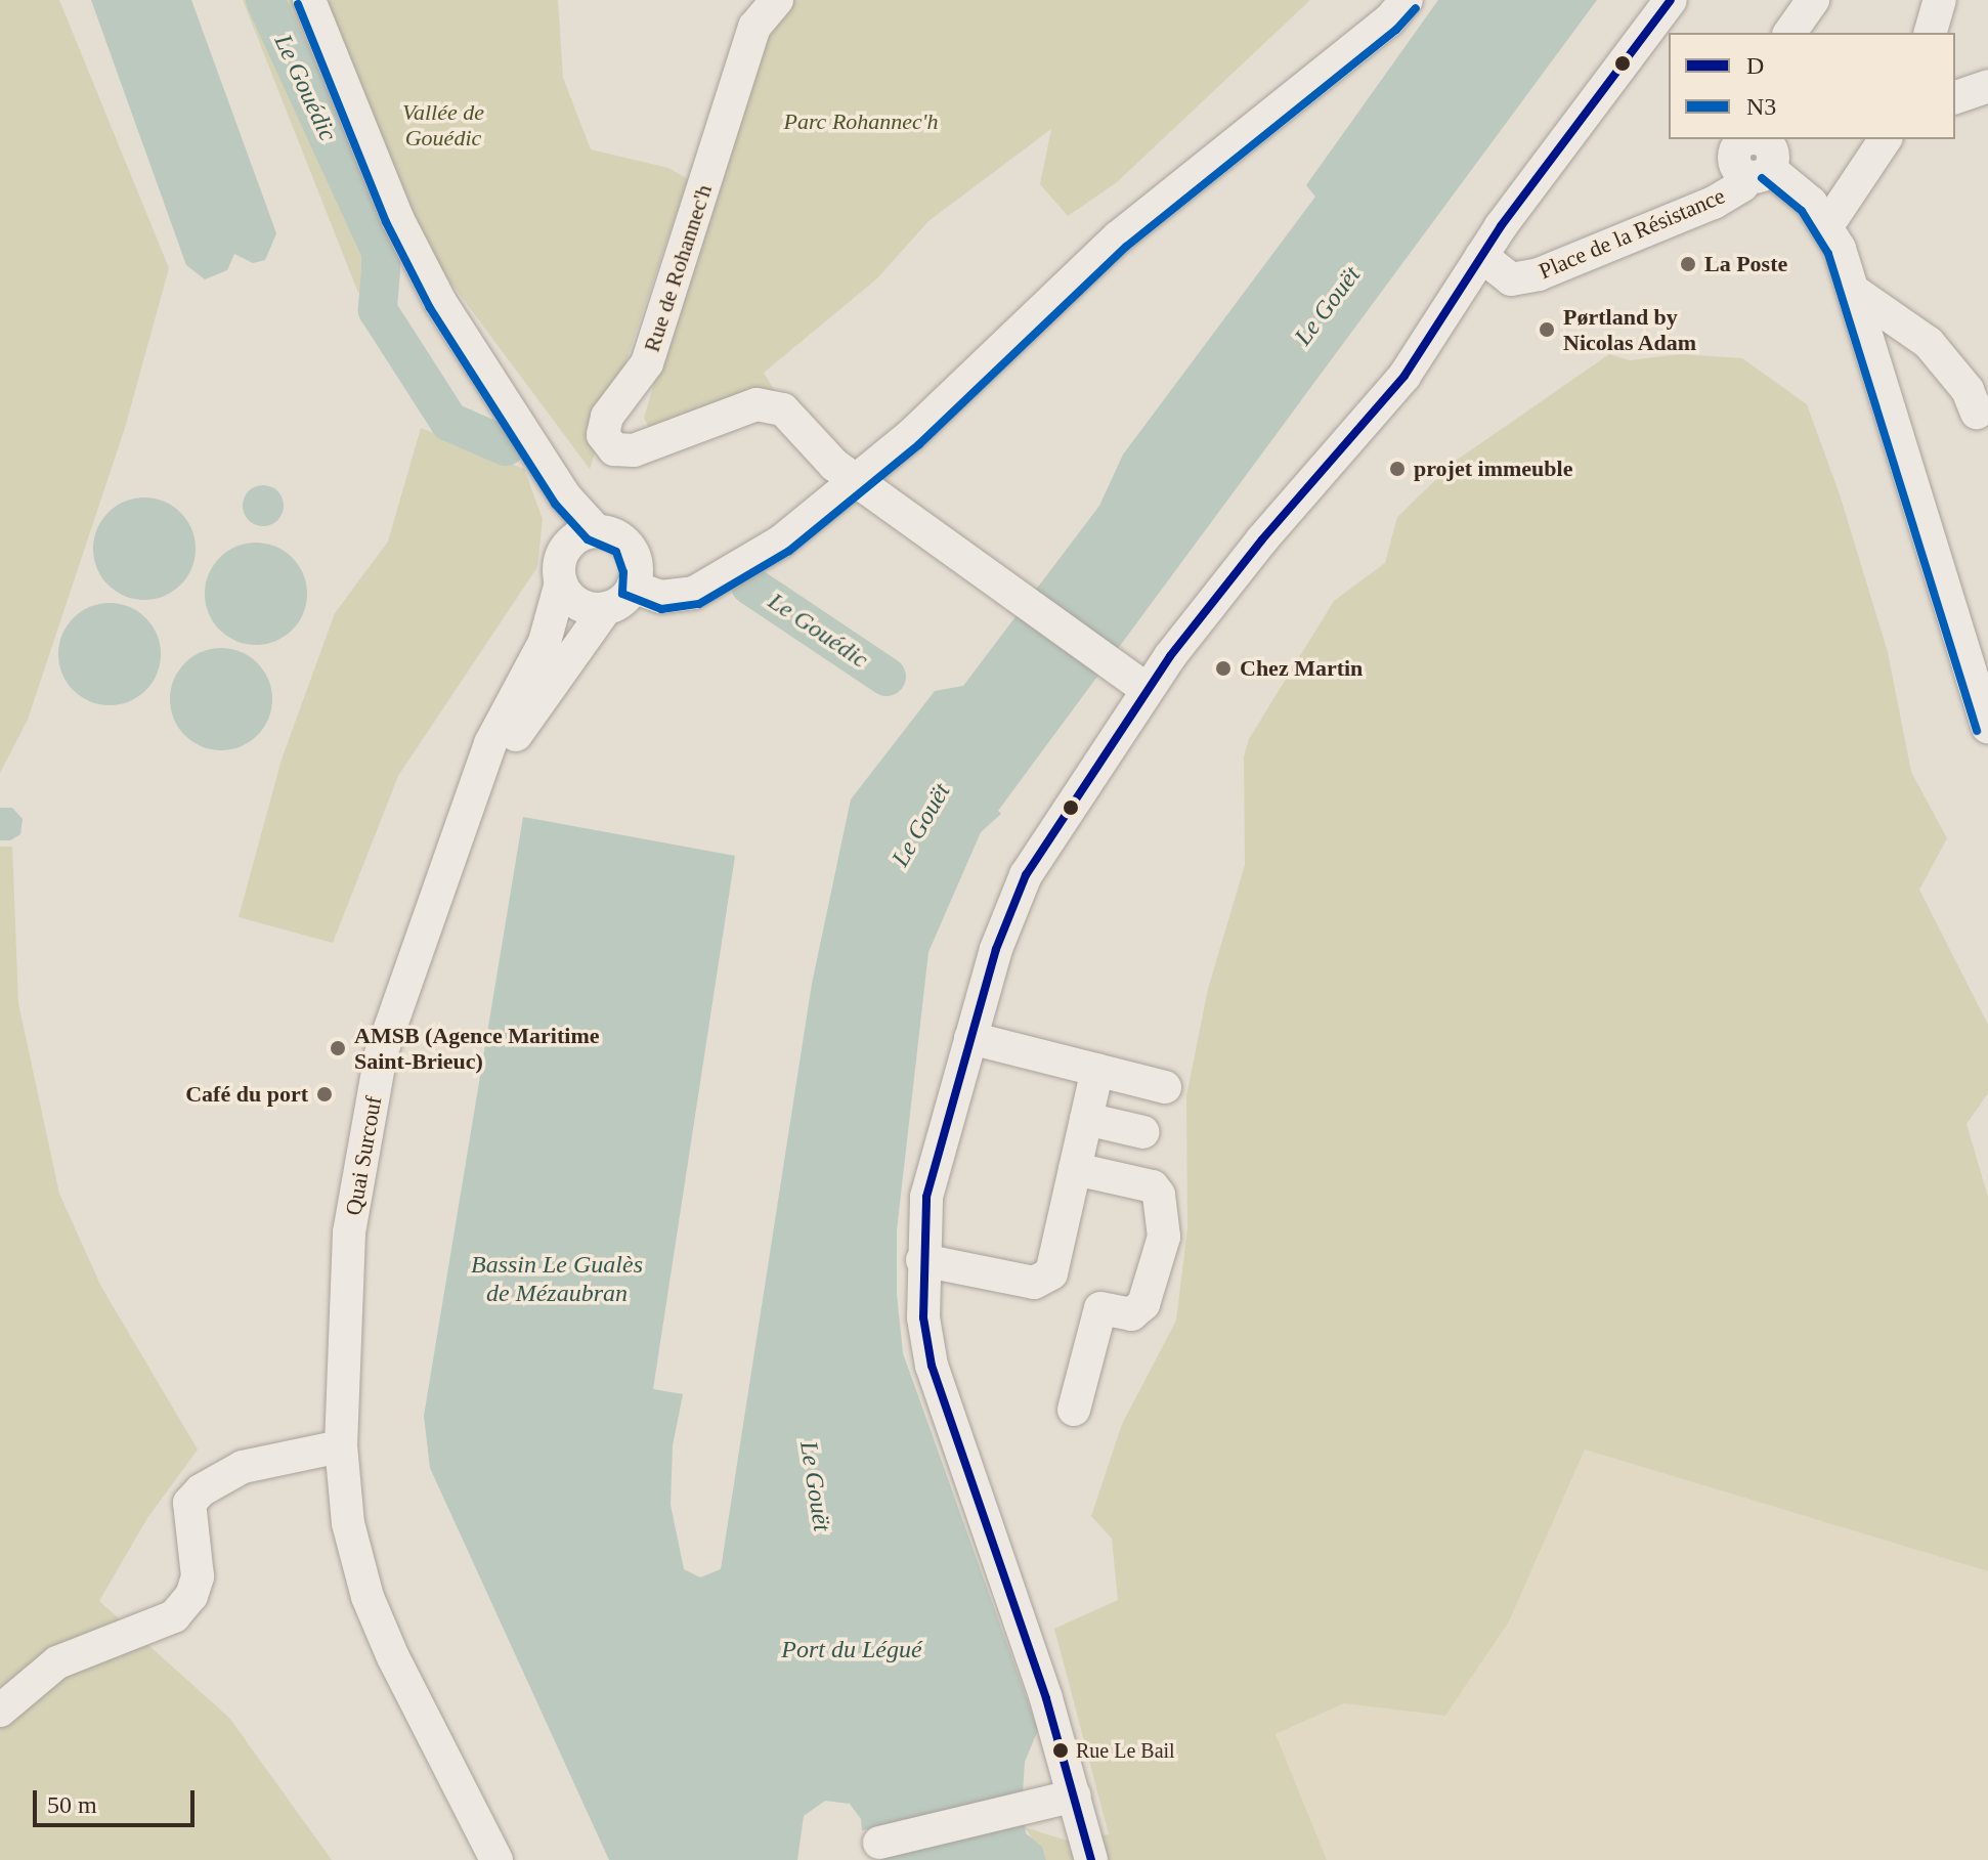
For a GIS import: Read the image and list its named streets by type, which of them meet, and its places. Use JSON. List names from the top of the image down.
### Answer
{
  "streets": {
    "street": ["Place de la Résistance", "Rue de Rohannec'h", "Quai Surcouf"]
  },
  "water": [
    "Le Gouédic",
    "Le Gouët",
    "Bassin Le Gualès de Mézaubran",
    "Port du Légué"
  ],
  "parks": ["Vallée de Gouédic", "Parc Rohannec'h"],
  "places": [
    "La Poste",
    "Pørtland by Nicolas Adam",
    "projet immeuble",
    "Chez Martin",
    "AMSB (Agence Maritime Saint-Brieuc)",
    "Café du port",
    "Rue Le Bail"
  ],
  "lines": ["transit line D", "transit line N3"],
  "legend": ["D", "N3"],
  "scale_bar": "50 m"
}
